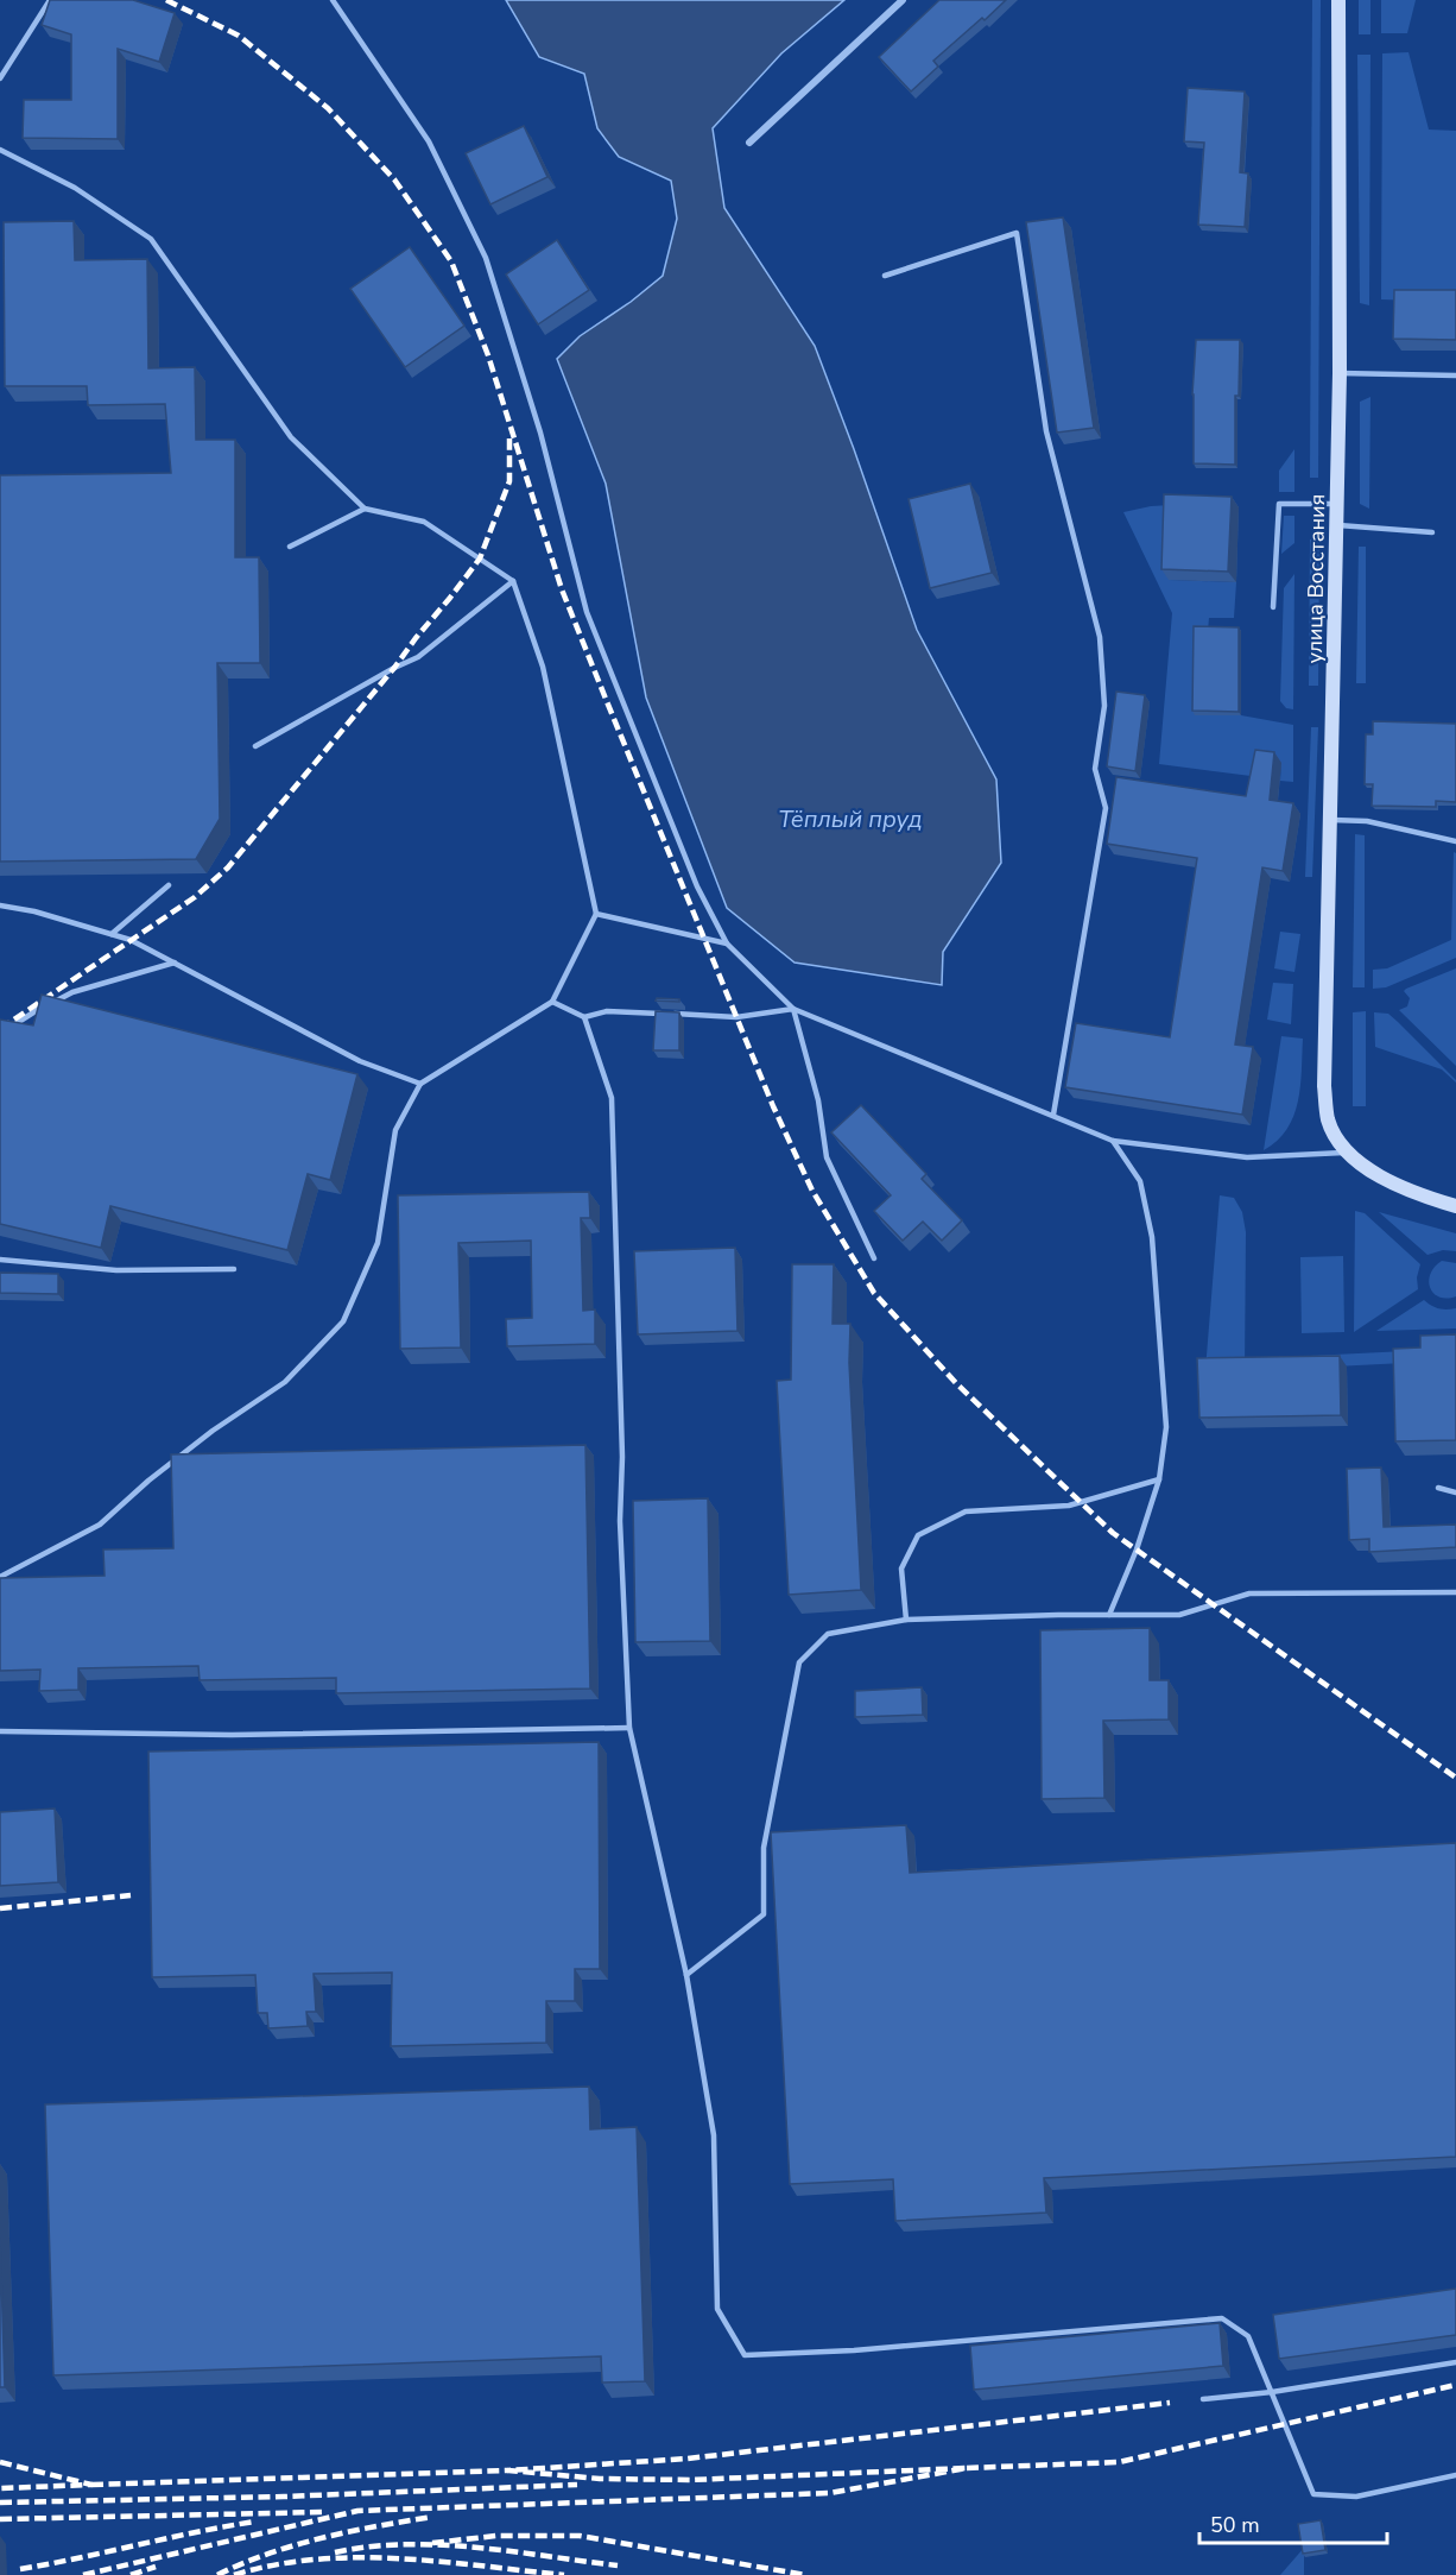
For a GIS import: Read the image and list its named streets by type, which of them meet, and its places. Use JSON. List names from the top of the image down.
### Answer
{
  "streets": {
    "street": ["улица Восстания"]
  },
  "water": ["Тёплый пруд"],
  "scale_bar": "50 m"
}
